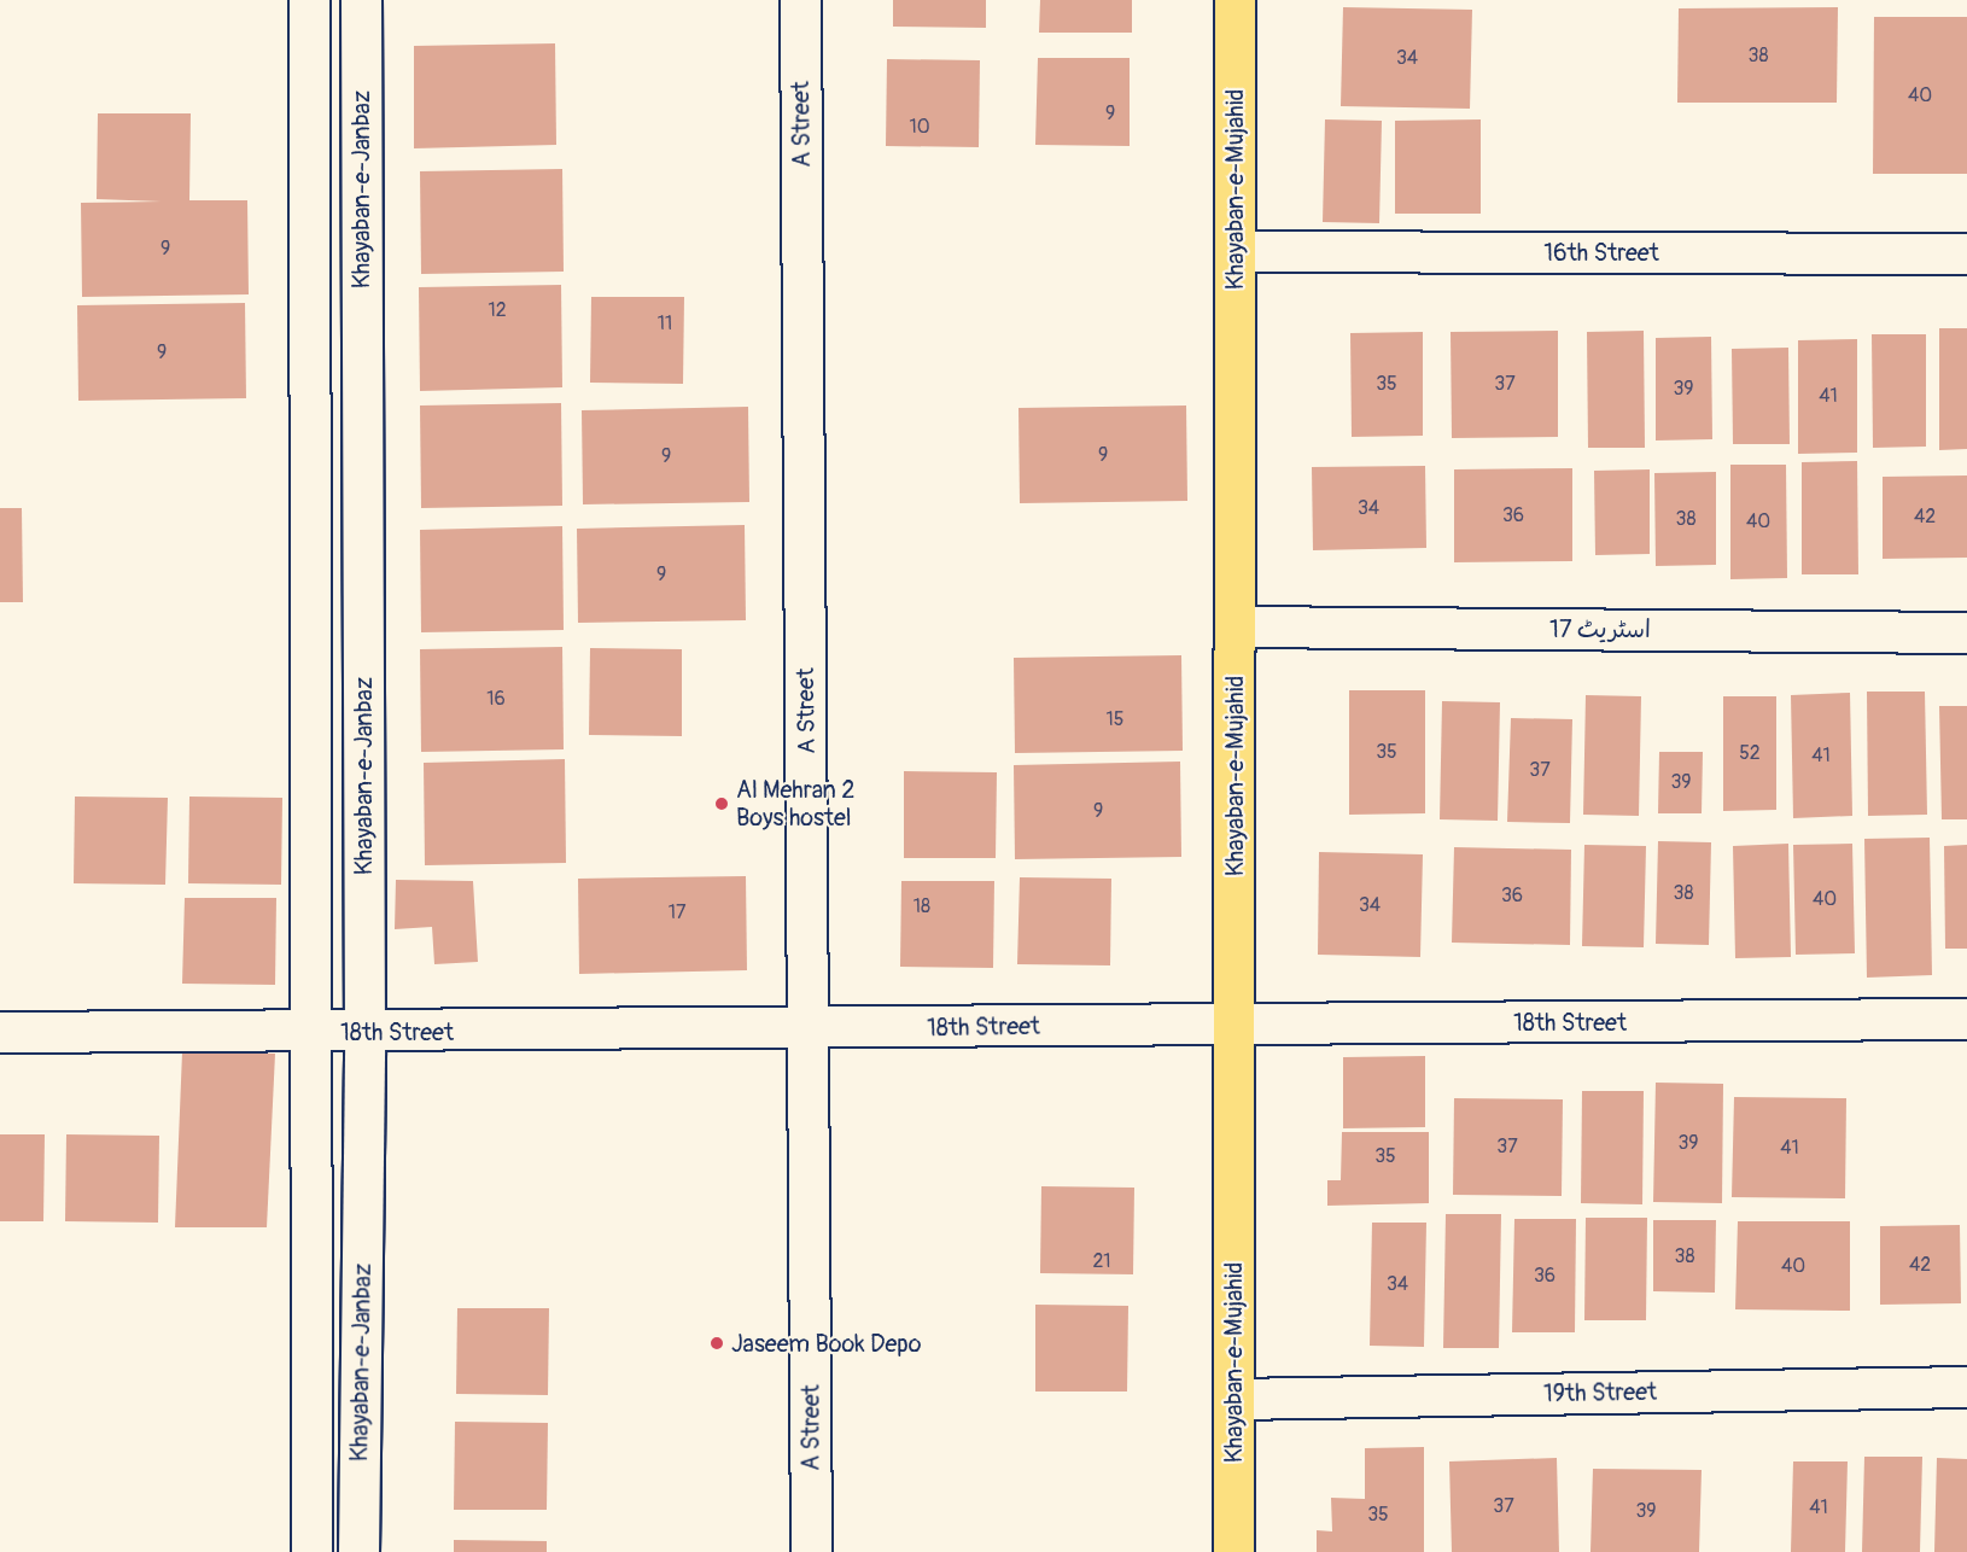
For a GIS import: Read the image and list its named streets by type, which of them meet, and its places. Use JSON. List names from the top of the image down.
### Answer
{
  "streets": {
    "main road": ["Khayaban-e-Mujahid"],
    "street": [
      "A Street",
      "Khayaban-e-Janbaz",
      "16th Street",
      "اسٹریٹ 17",
      "18th Street",
      "19th Street"
    ]
  },
  "crossings": [
    ["A Street", "18th Street"],
    ["Khayaban-e-Janbaz", "18th Street"],
    ["Khayaban-e-Mujahid", "16th Street"],
    ["Khayaban-e-Mujahid", "اسٹریٹ 17"],
    ["Khayaban-e-Mujahid", "18th Street"],
    ["Khayaban-e-Mujahid", "19th Street"]
  ],
  "places": ["Al Mehran 2 Boys hostel", "Jaseem Book Depo"],
  "house_numbers": [
    "38",
    "34",
    "40",
    "9",
    "10",
    "9",
    "12",
    "11",
    "9",
    "35",
    "37",
    "39",
    "41",
    "9",
    "9",
    "34",
    "36",
    "42",
    "38",
    "40",
    "9",
    "16",
    "15",
    "35",
    "52",
    "41",
    "37",
    "39",
    "9",
    "38",
    "36",
    "40",
    "34",
    "18",
    "17",
    "39",
    "37",
    "41",
    "35",
    "38",
    "21",
    "42",
    "40",
    "36",
    "34",
    "37",
    "41",
    "39",
    "35"
  ]
}
